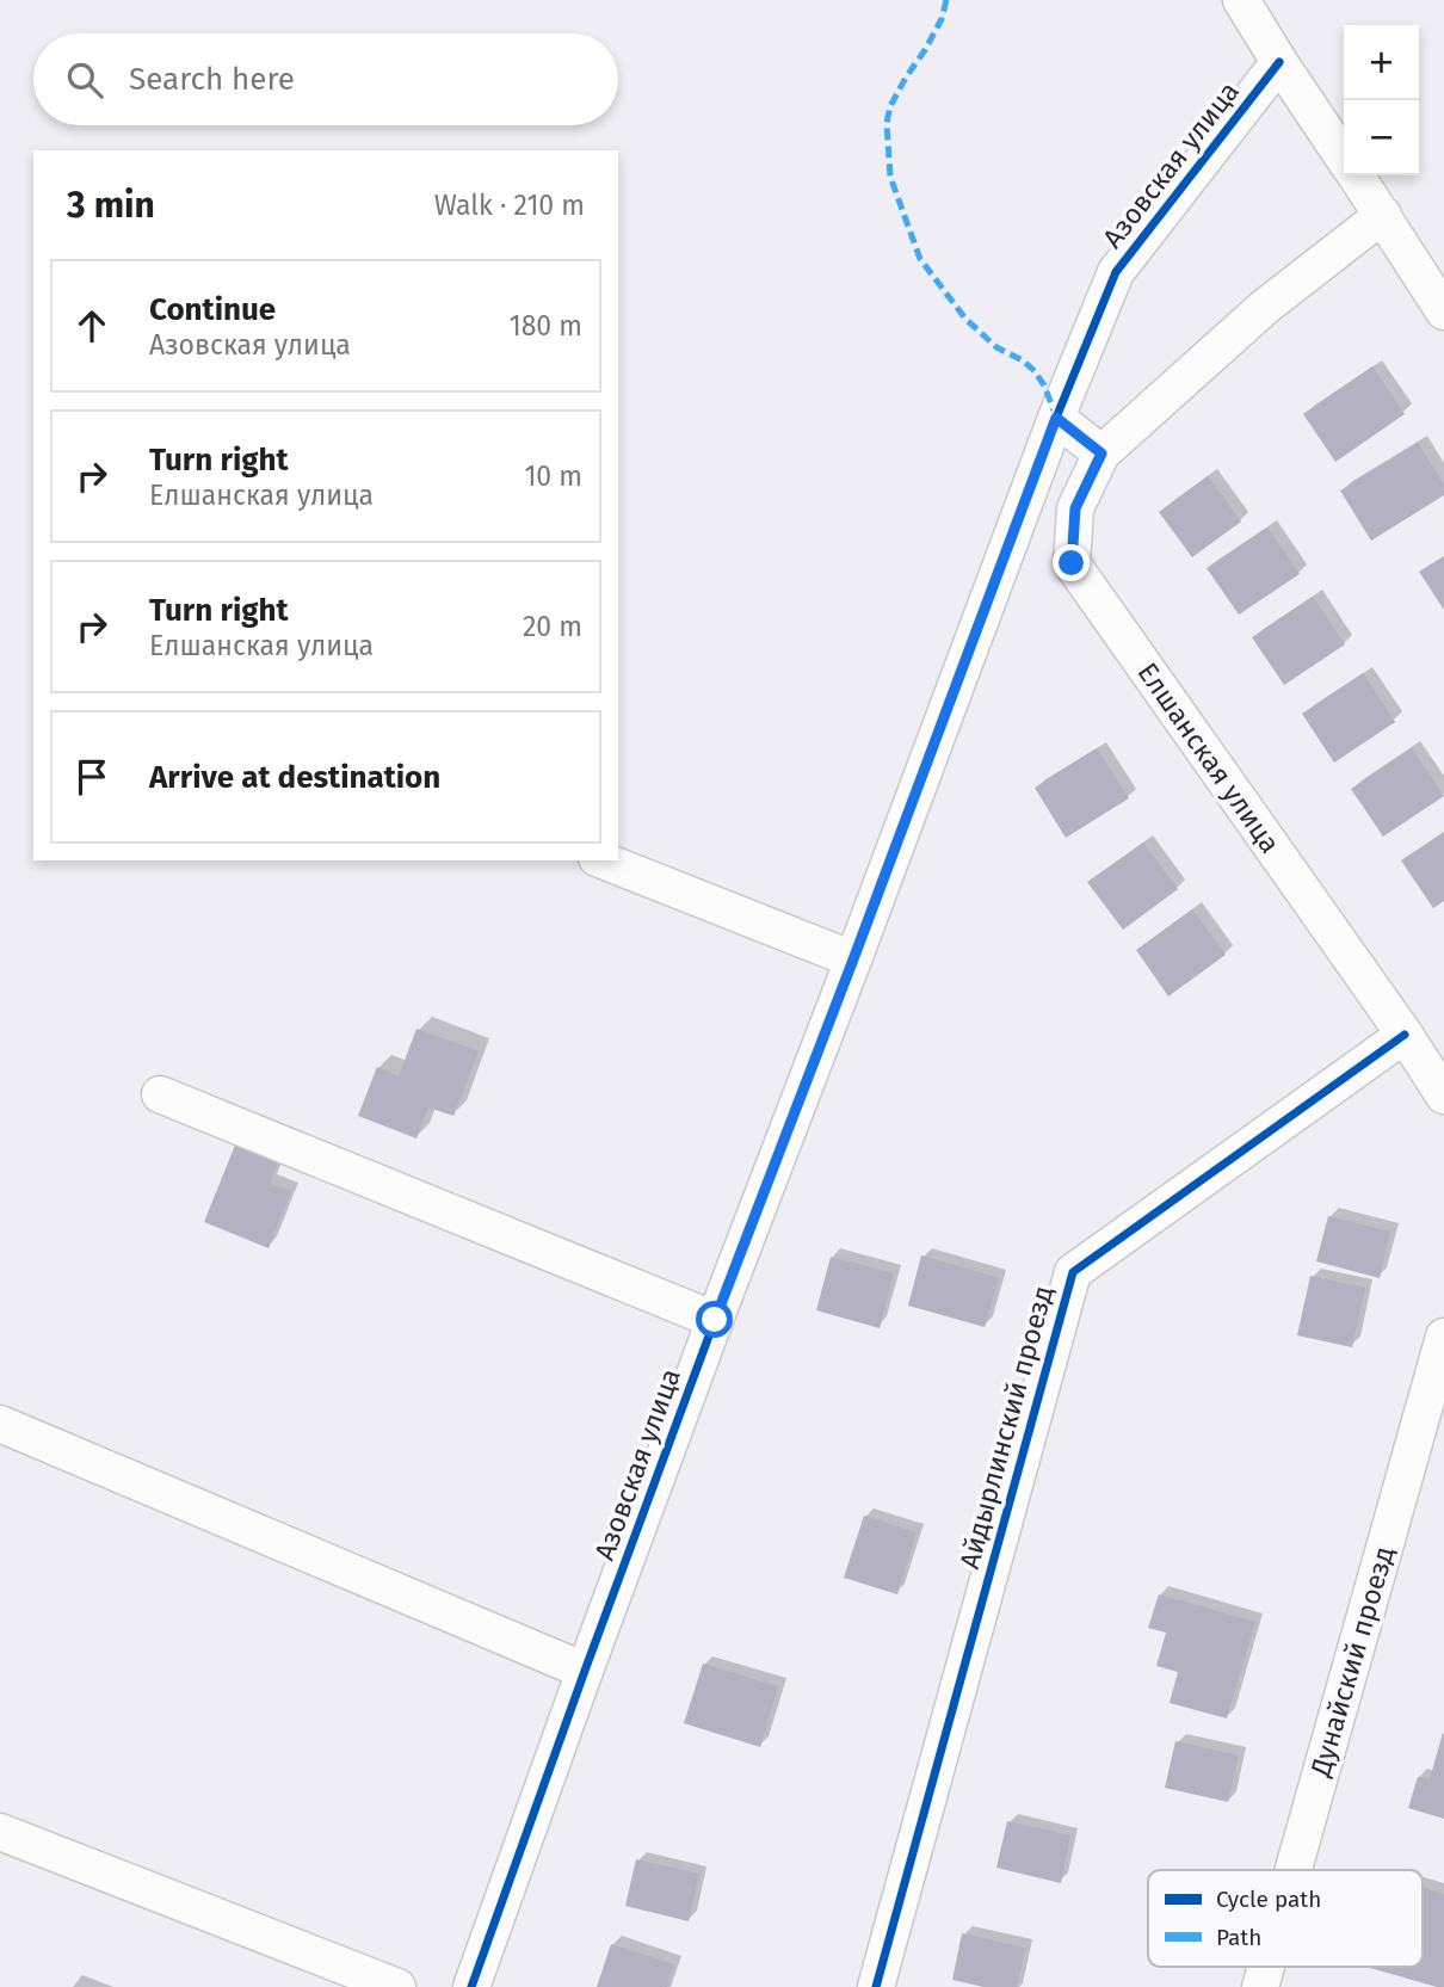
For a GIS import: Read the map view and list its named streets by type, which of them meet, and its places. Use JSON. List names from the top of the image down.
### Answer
{
  "streets": {
    "street": [
      "Азовская улица",
      "Елшанская улица",
      "Айдырлинский проезд",
      "Дунайский проезд"
    ]
  },
  "crossings": [
    ["Елшанская улица", "Айдырлинский проезд"]
  ],
  "legend": ["Cycle path", "Path"],
  "page": {
    "map_buttons": ["+", "−"],
    "search": "Search here",
    "heading": ["3 min", "Walk · 210 m"],
    "list": [
      ["Continue", "Азовская улица", "180 m"],
      ["Turn right", "Елшанская улица", "10 m"],
      ["Turn right", "Елшанская улица", "20 m"],
      "Arrive at destination"
    ]
  }
}
